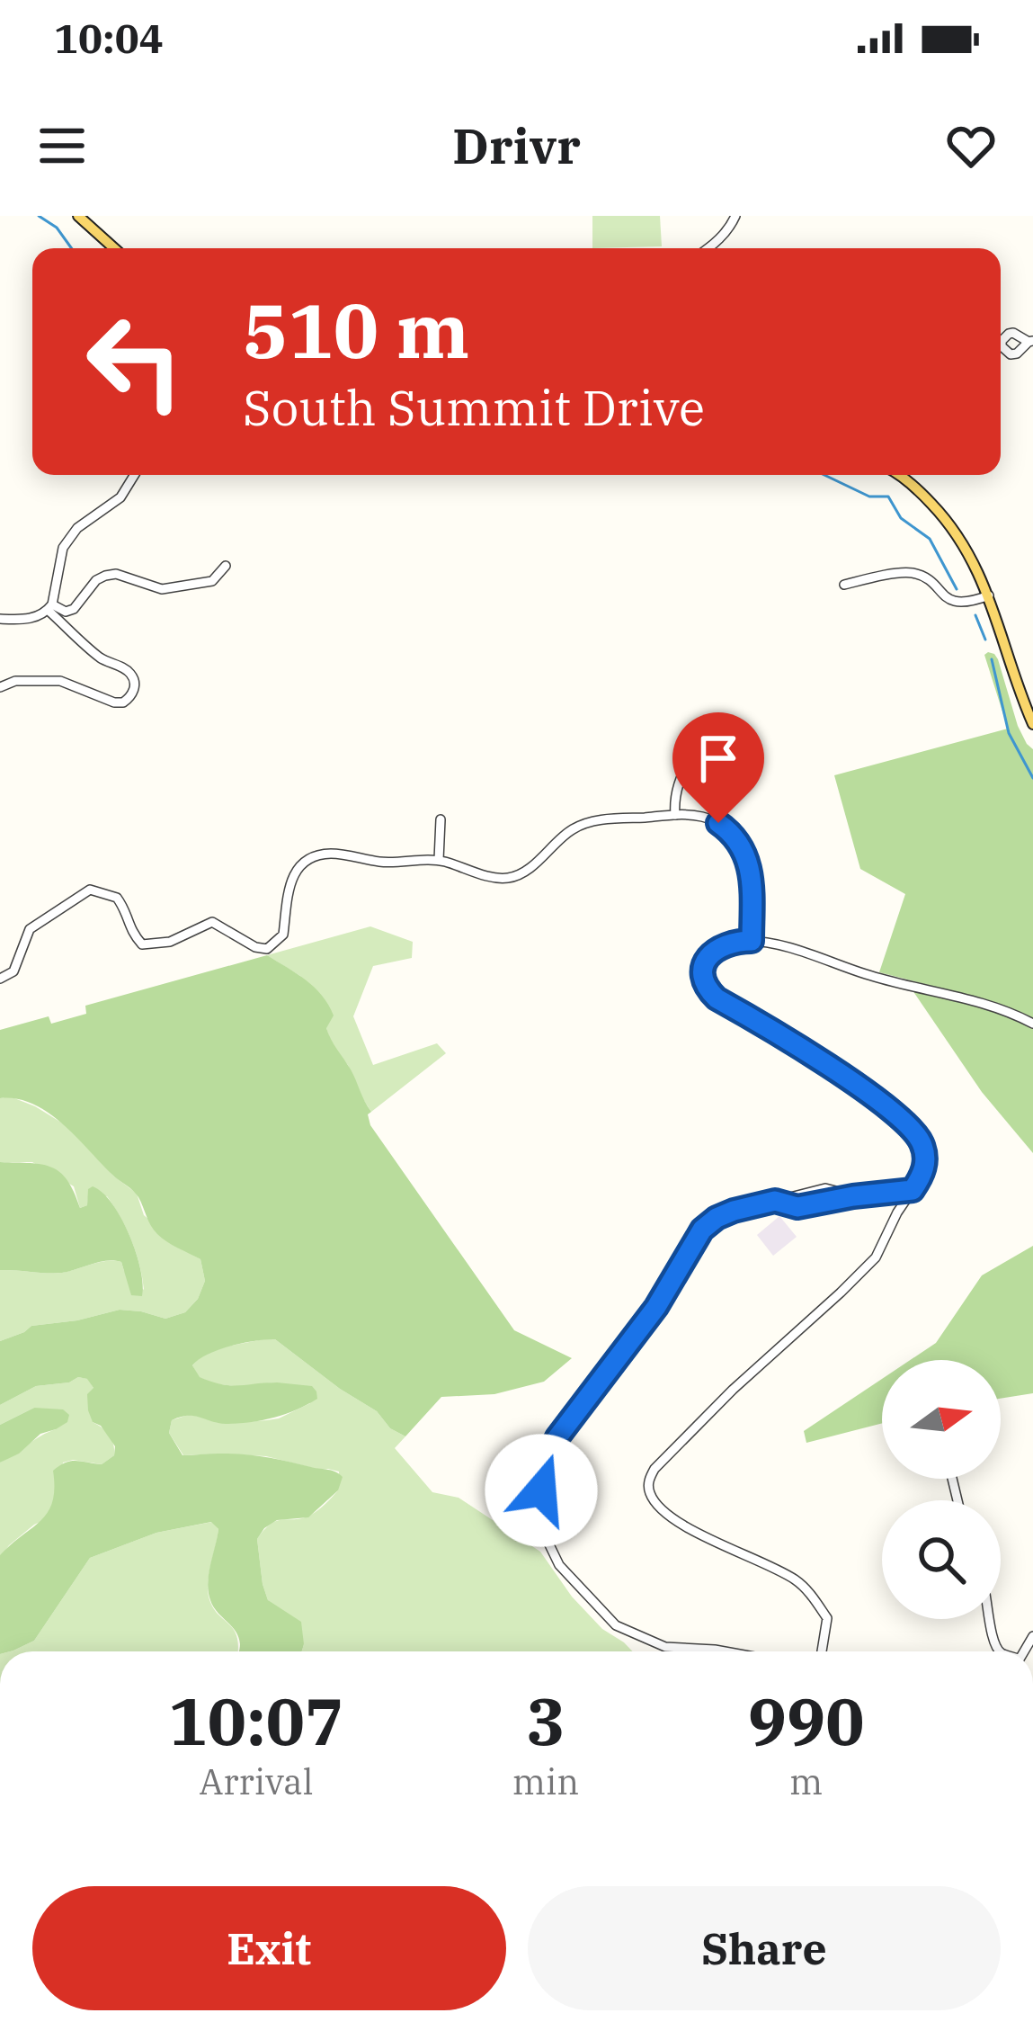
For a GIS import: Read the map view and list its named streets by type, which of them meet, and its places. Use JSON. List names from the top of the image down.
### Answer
{
  "north": "right",
  "page": {
    "status": "10:04",
    "header": "Drivr",
    "turn": ["510 m", "South Summit Drive"],
    "eta": [
      "10:07",
      "Arrival",
      "3",
      "min",
      "990",
      "m"
    ],
    "buttons": ["Exit", "Share"]
  }
}
